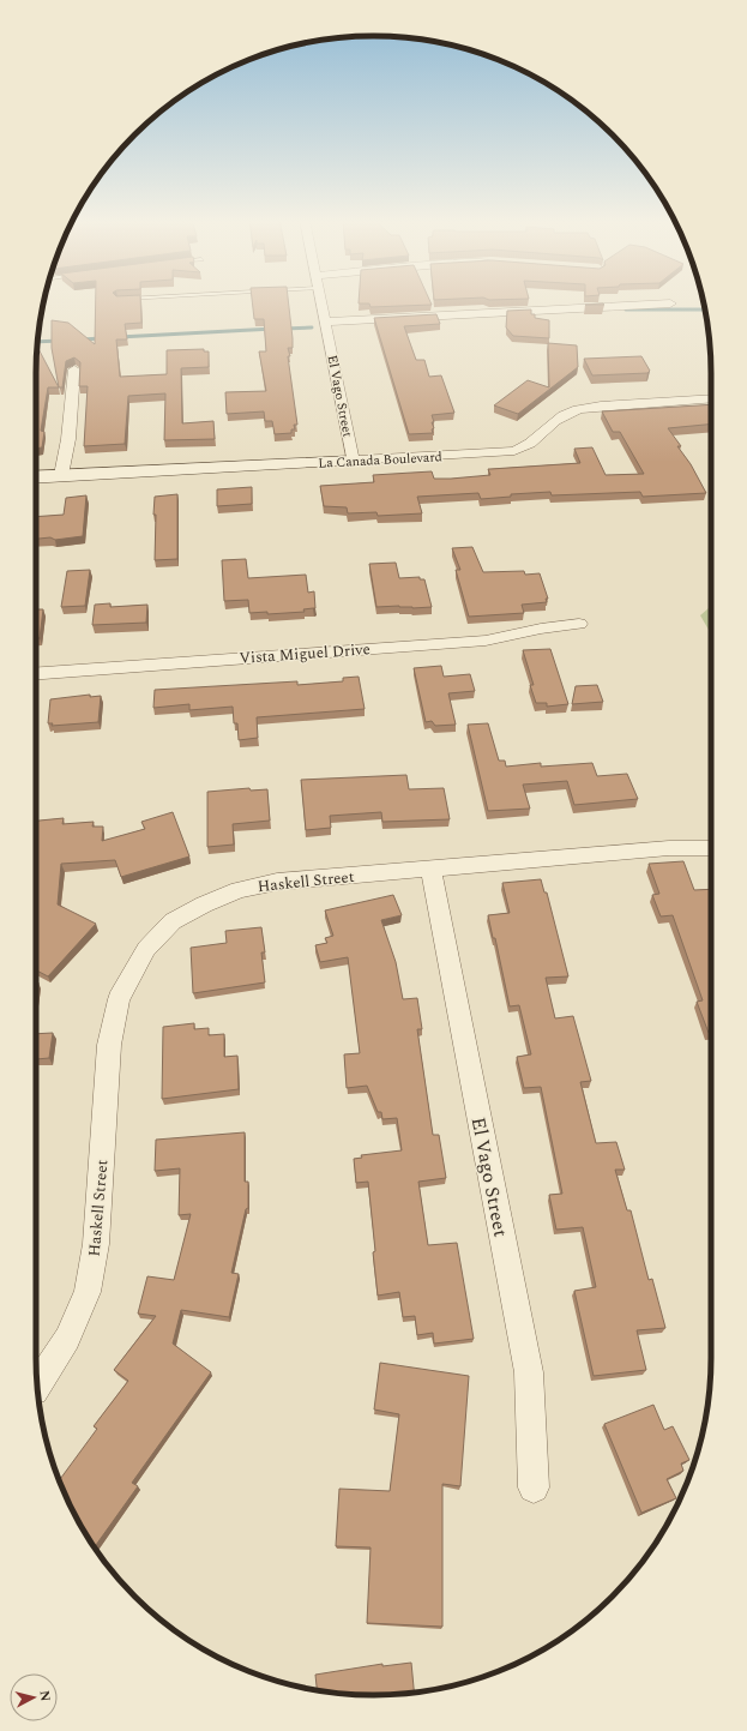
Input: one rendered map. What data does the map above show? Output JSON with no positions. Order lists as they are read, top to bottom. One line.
{"streets":{"street":["El Vago Street","La Canada Boulevard","Vista Miguel Drive","Haskell Street"]},"crossings":[["El Vago Street","La Canada Boulevard"],["El Vago Street","Haskell Street"]],"north":"right"}
